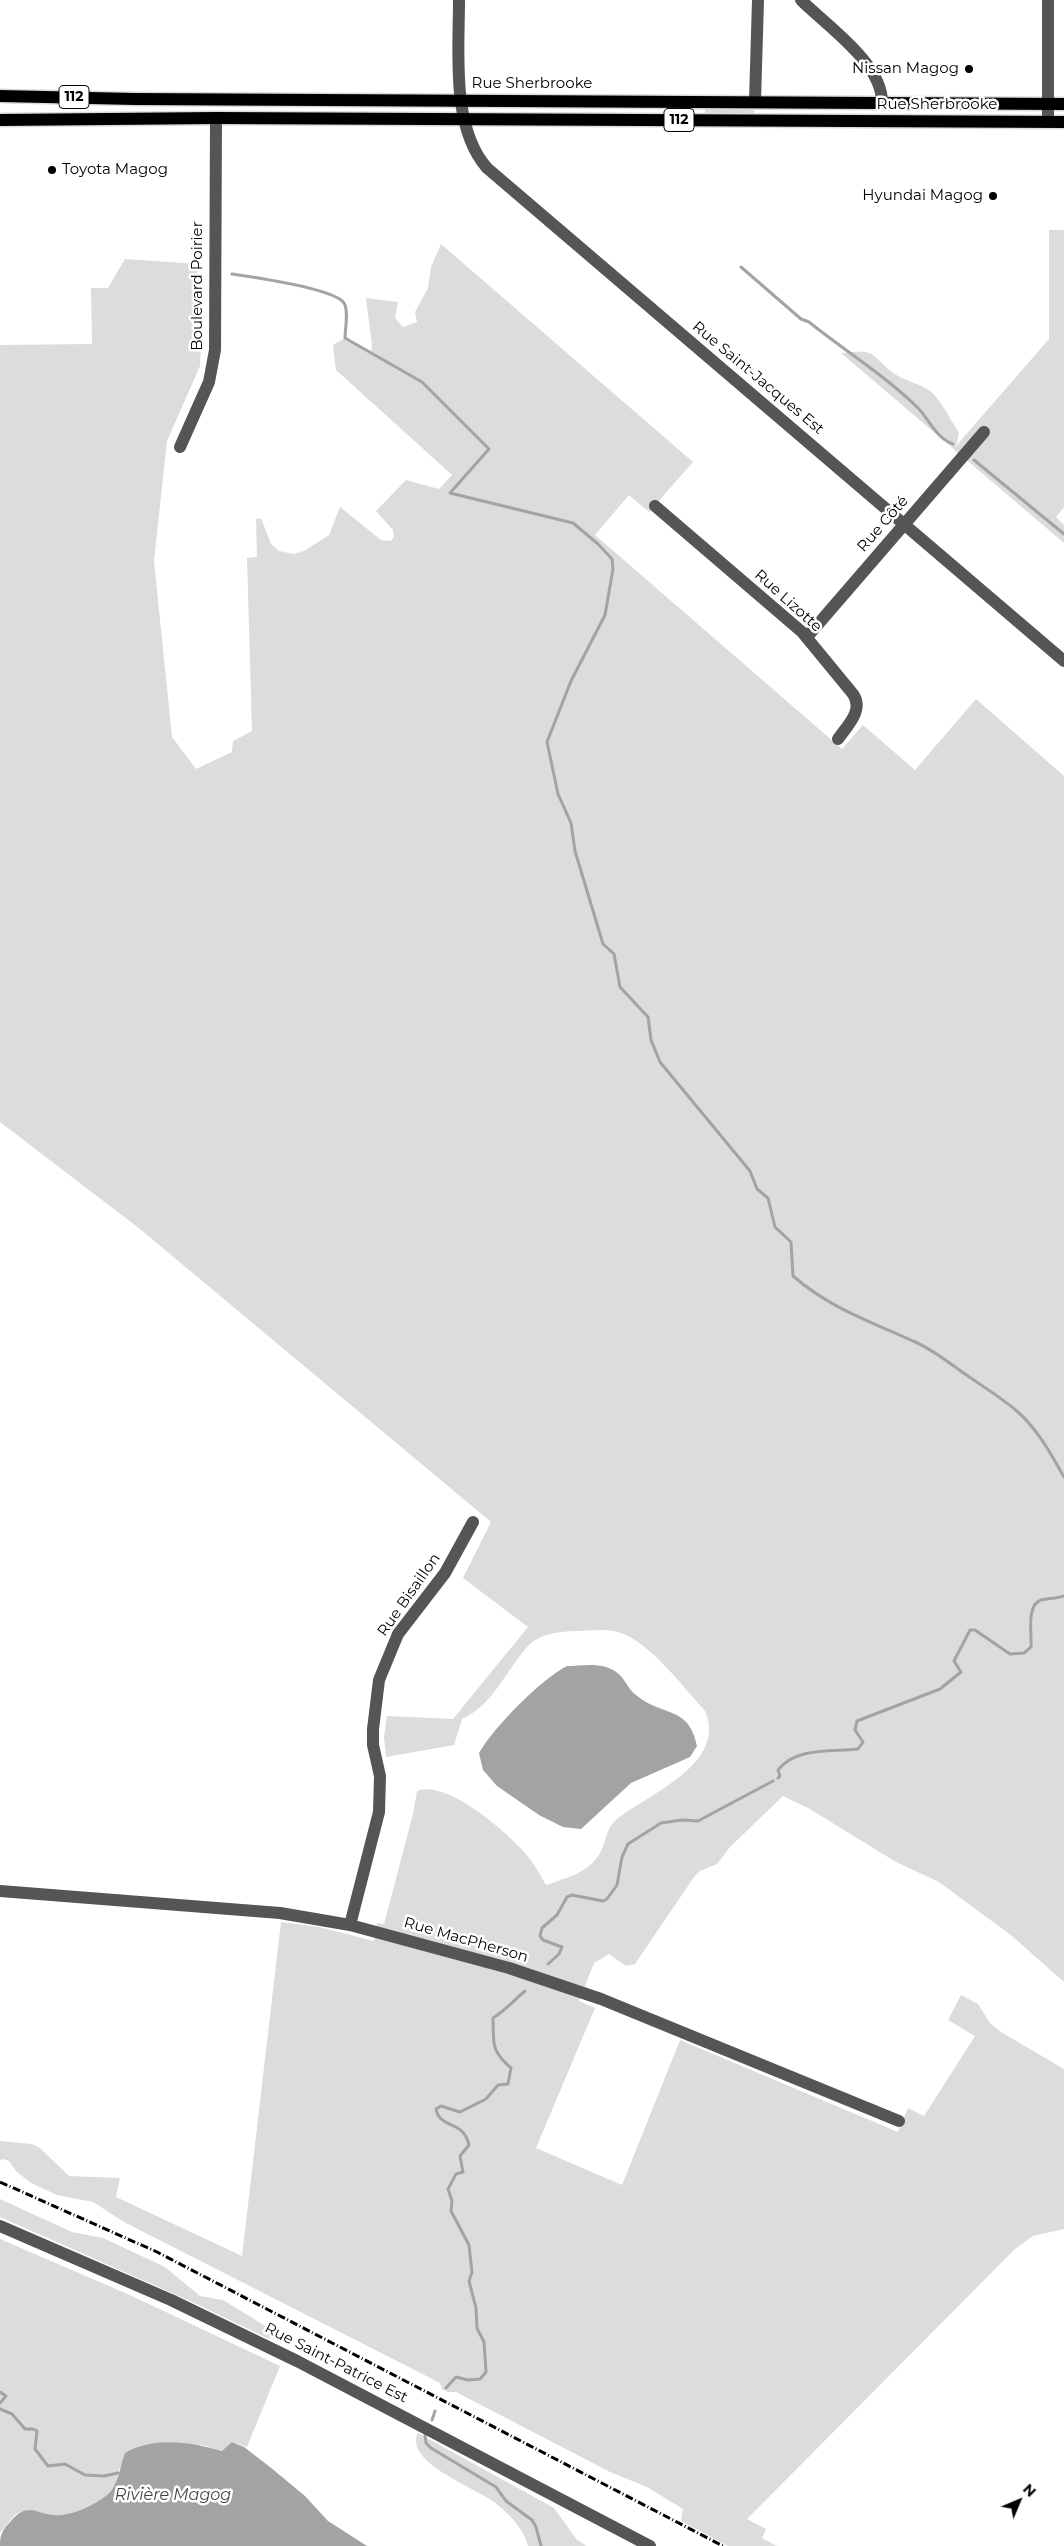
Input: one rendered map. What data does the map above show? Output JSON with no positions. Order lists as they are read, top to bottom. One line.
{"streets":{"main road":["Rue Sherbrooke","112"],"street":["Boulevard Poirier","Rue Saint-Jacques Est","Rue Côté","Rue Lizotte","Rue Bisaillon","Rue MacPherson","Rue Saint-Patrice Est"]},"crossings":[["Rue Sherbrooke","Boulevard Poirier"],["Rue Sherbrooke","Rue Saint-Jacques Est"],["Rue Saint-Jacques Est","Rue Côté"],["Rue Côté","Rue Lizotte"],["Rue Bisaillon","Rue MacPherson"]],"water":["Rivière Magog"],"places":["Nissan Magog","Toyota Magog","Hyundai Magog"],"north":"top right"}
